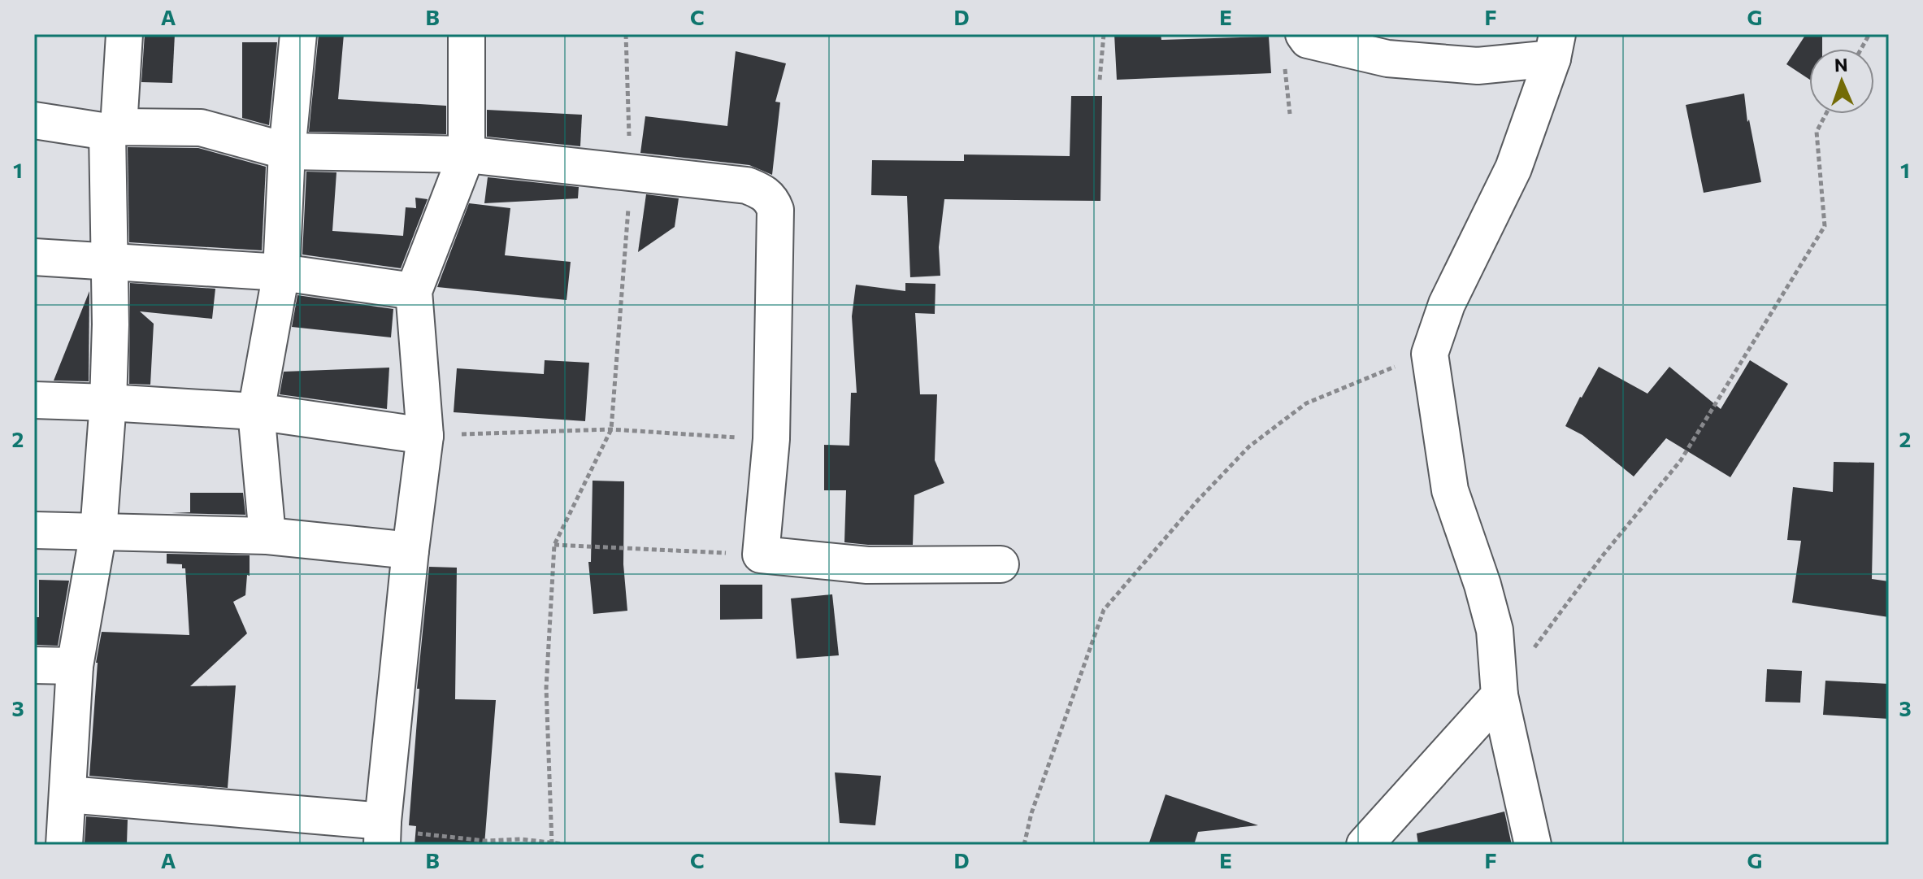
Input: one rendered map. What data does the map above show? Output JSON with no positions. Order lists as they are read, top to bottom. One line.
{"north":"top","grid":{"columns":["A","B","C","D","E","F","G"],"rows":["1","2","3"]}}
